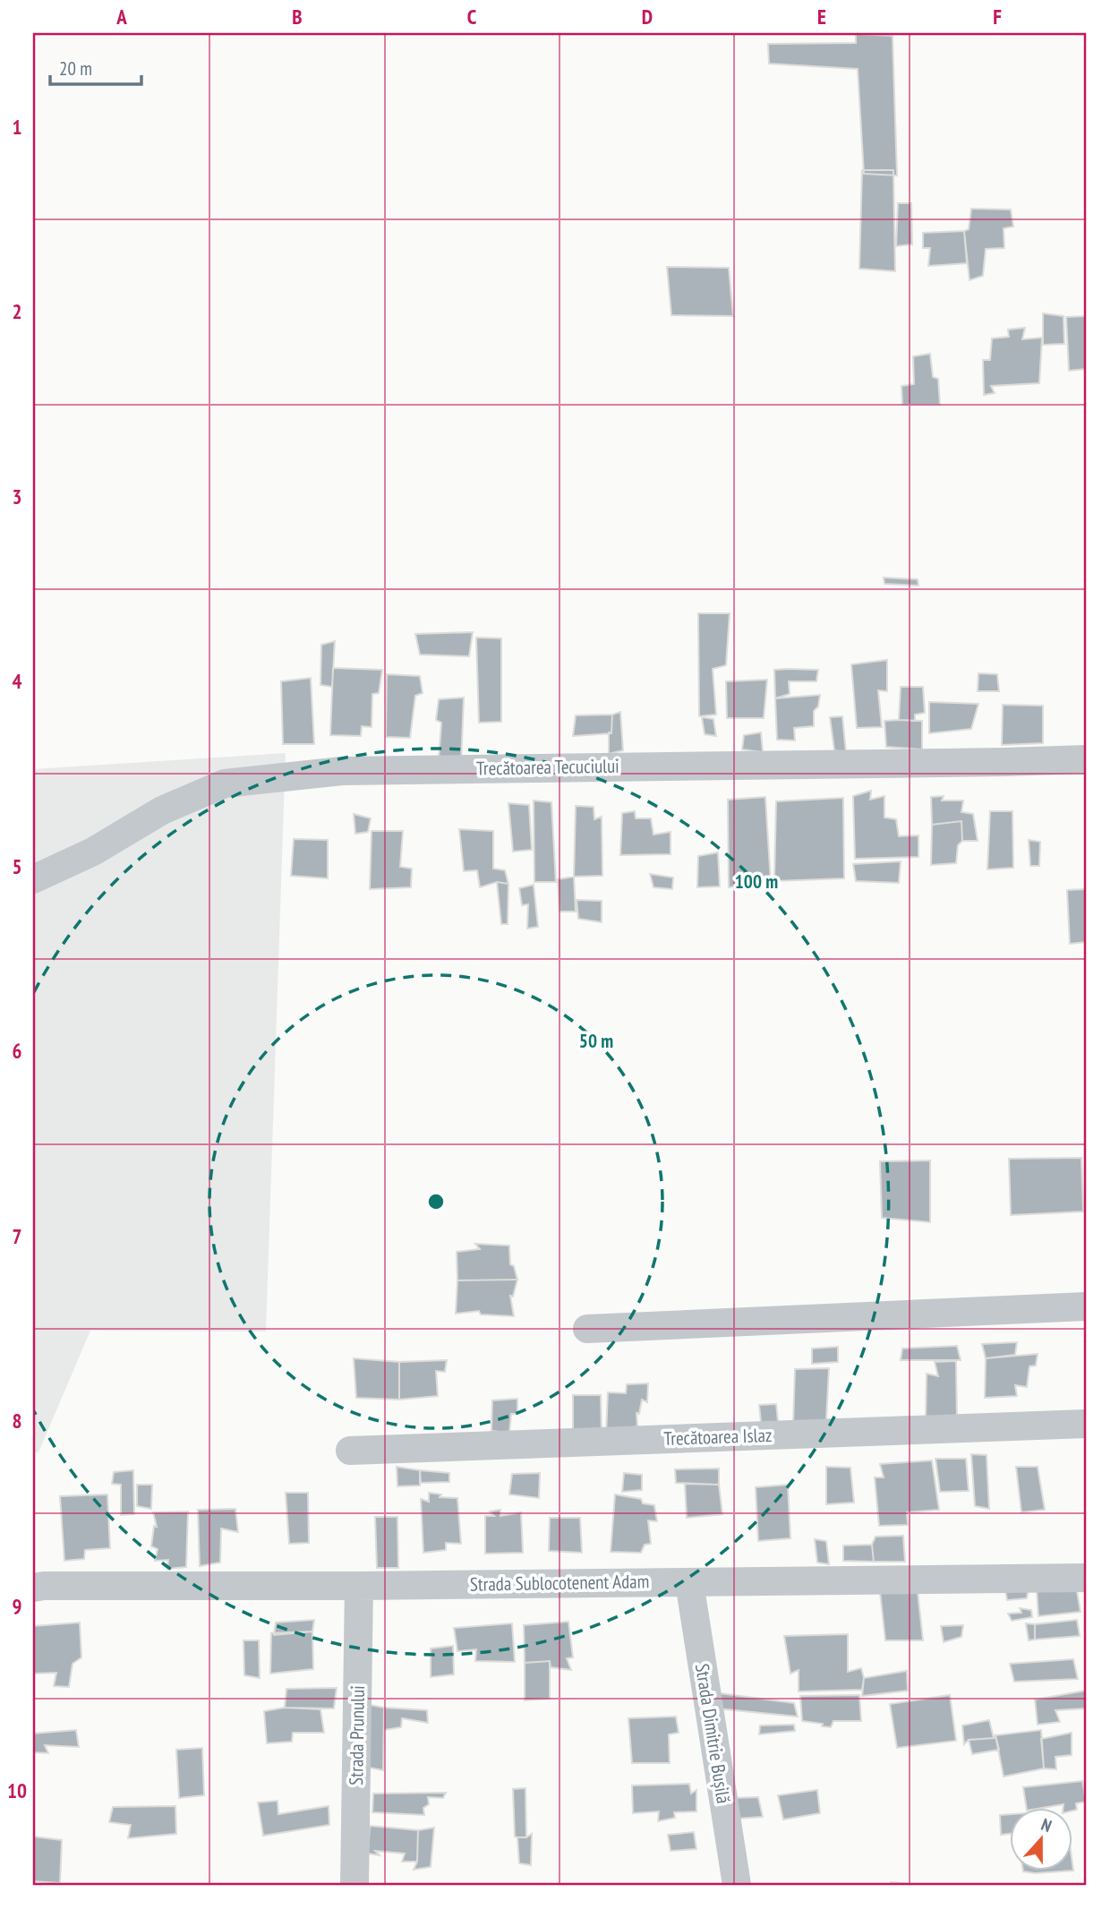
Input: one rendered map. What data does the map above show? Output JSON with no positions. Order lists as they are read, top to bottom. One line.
{"streets":{"street":["Trecătoarea Tecuciului","Trecătoarea Islaz","Strada Sublocotenent Adam","Strada Dimitrie Bușilă","Strada Prunului"]},"crossings":[["Strada Sublocotenent Adam","Strada Dimitrie Bușilă"],["Strada Sublocotenent Adam","Strada Prunului"]],"scale_bar":"20 m","north":"top","grid":{"columns":["A","B","C","D","E","F"],"rows":["1","2","3","4","5","6","7","8","9","10"]},"rings":["100 m","50 m"]}
